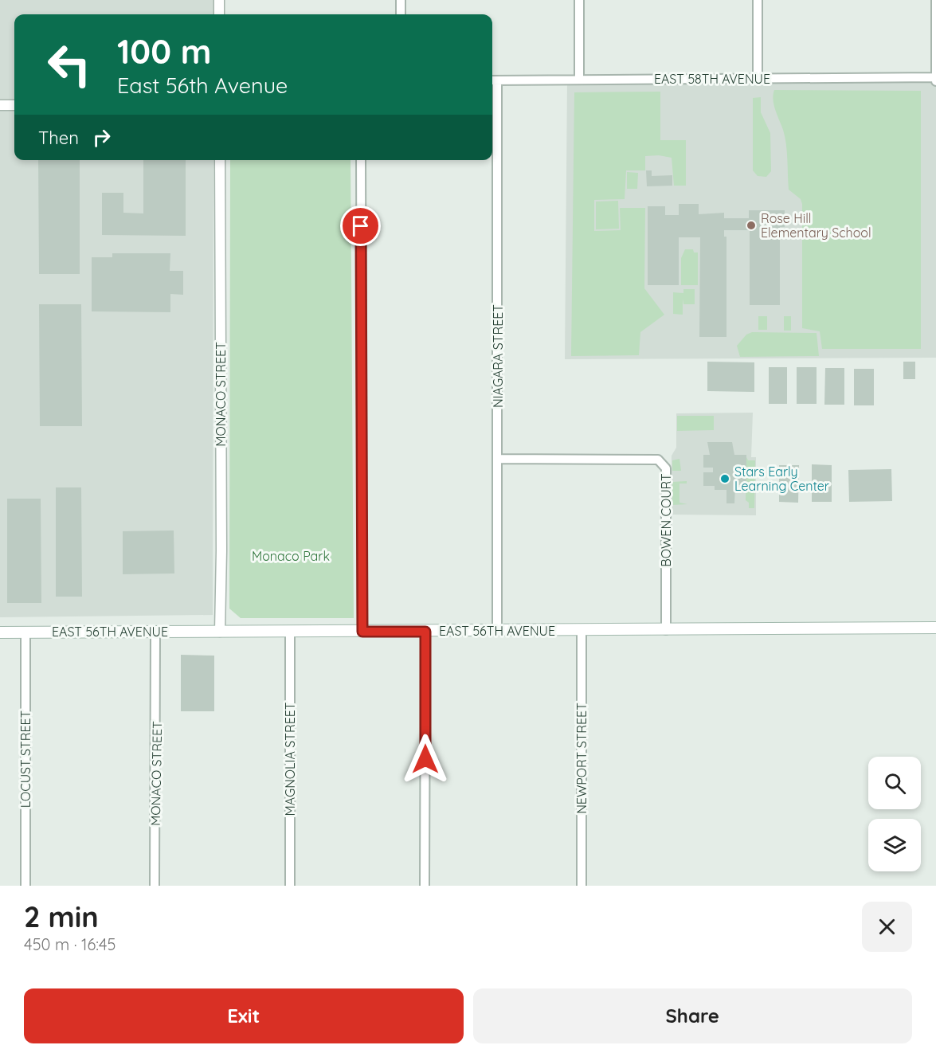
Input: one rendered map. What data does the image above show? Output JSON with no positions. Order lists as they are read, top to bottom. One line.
{"streets":{"main road":["EAST 56TH AVENUE"],"street":["EAST 58TH AVENUE","NIAGARA STREET","MONACO STREET","BOWEN COURT","NEWPORT STREET","LOCUST STREET","MAGNOLIA STREET"]},"crossings":[["EAST 58TH AVENUE","NIAGARA STREET"],["NIAGARA STREET","BOWEN COURT"],["NIAGARA STREET","EAST 56TH AVENUE"],["MONACO STREET","EAST 56TH AVENUE"],["BOWEN COURT","EAST 56TH AVENUE"],["EAST 56TH AVENUE","NEWPORT STREET"],["EAST 56TH AVENUE","LOCUST STREET"],["EAST 56TH AVENUE","MAGNOLIA STREET"]],"parks":["Monaco Park"],"places":["Rose Hill Elementary School","Stars Early Learning Center"],"page":{"turn":["100 m","East 56th Avenue"],"then":"Then","heading":["2 min","450 m · 16:45"],"buttons":["Exit","Share"]}}
